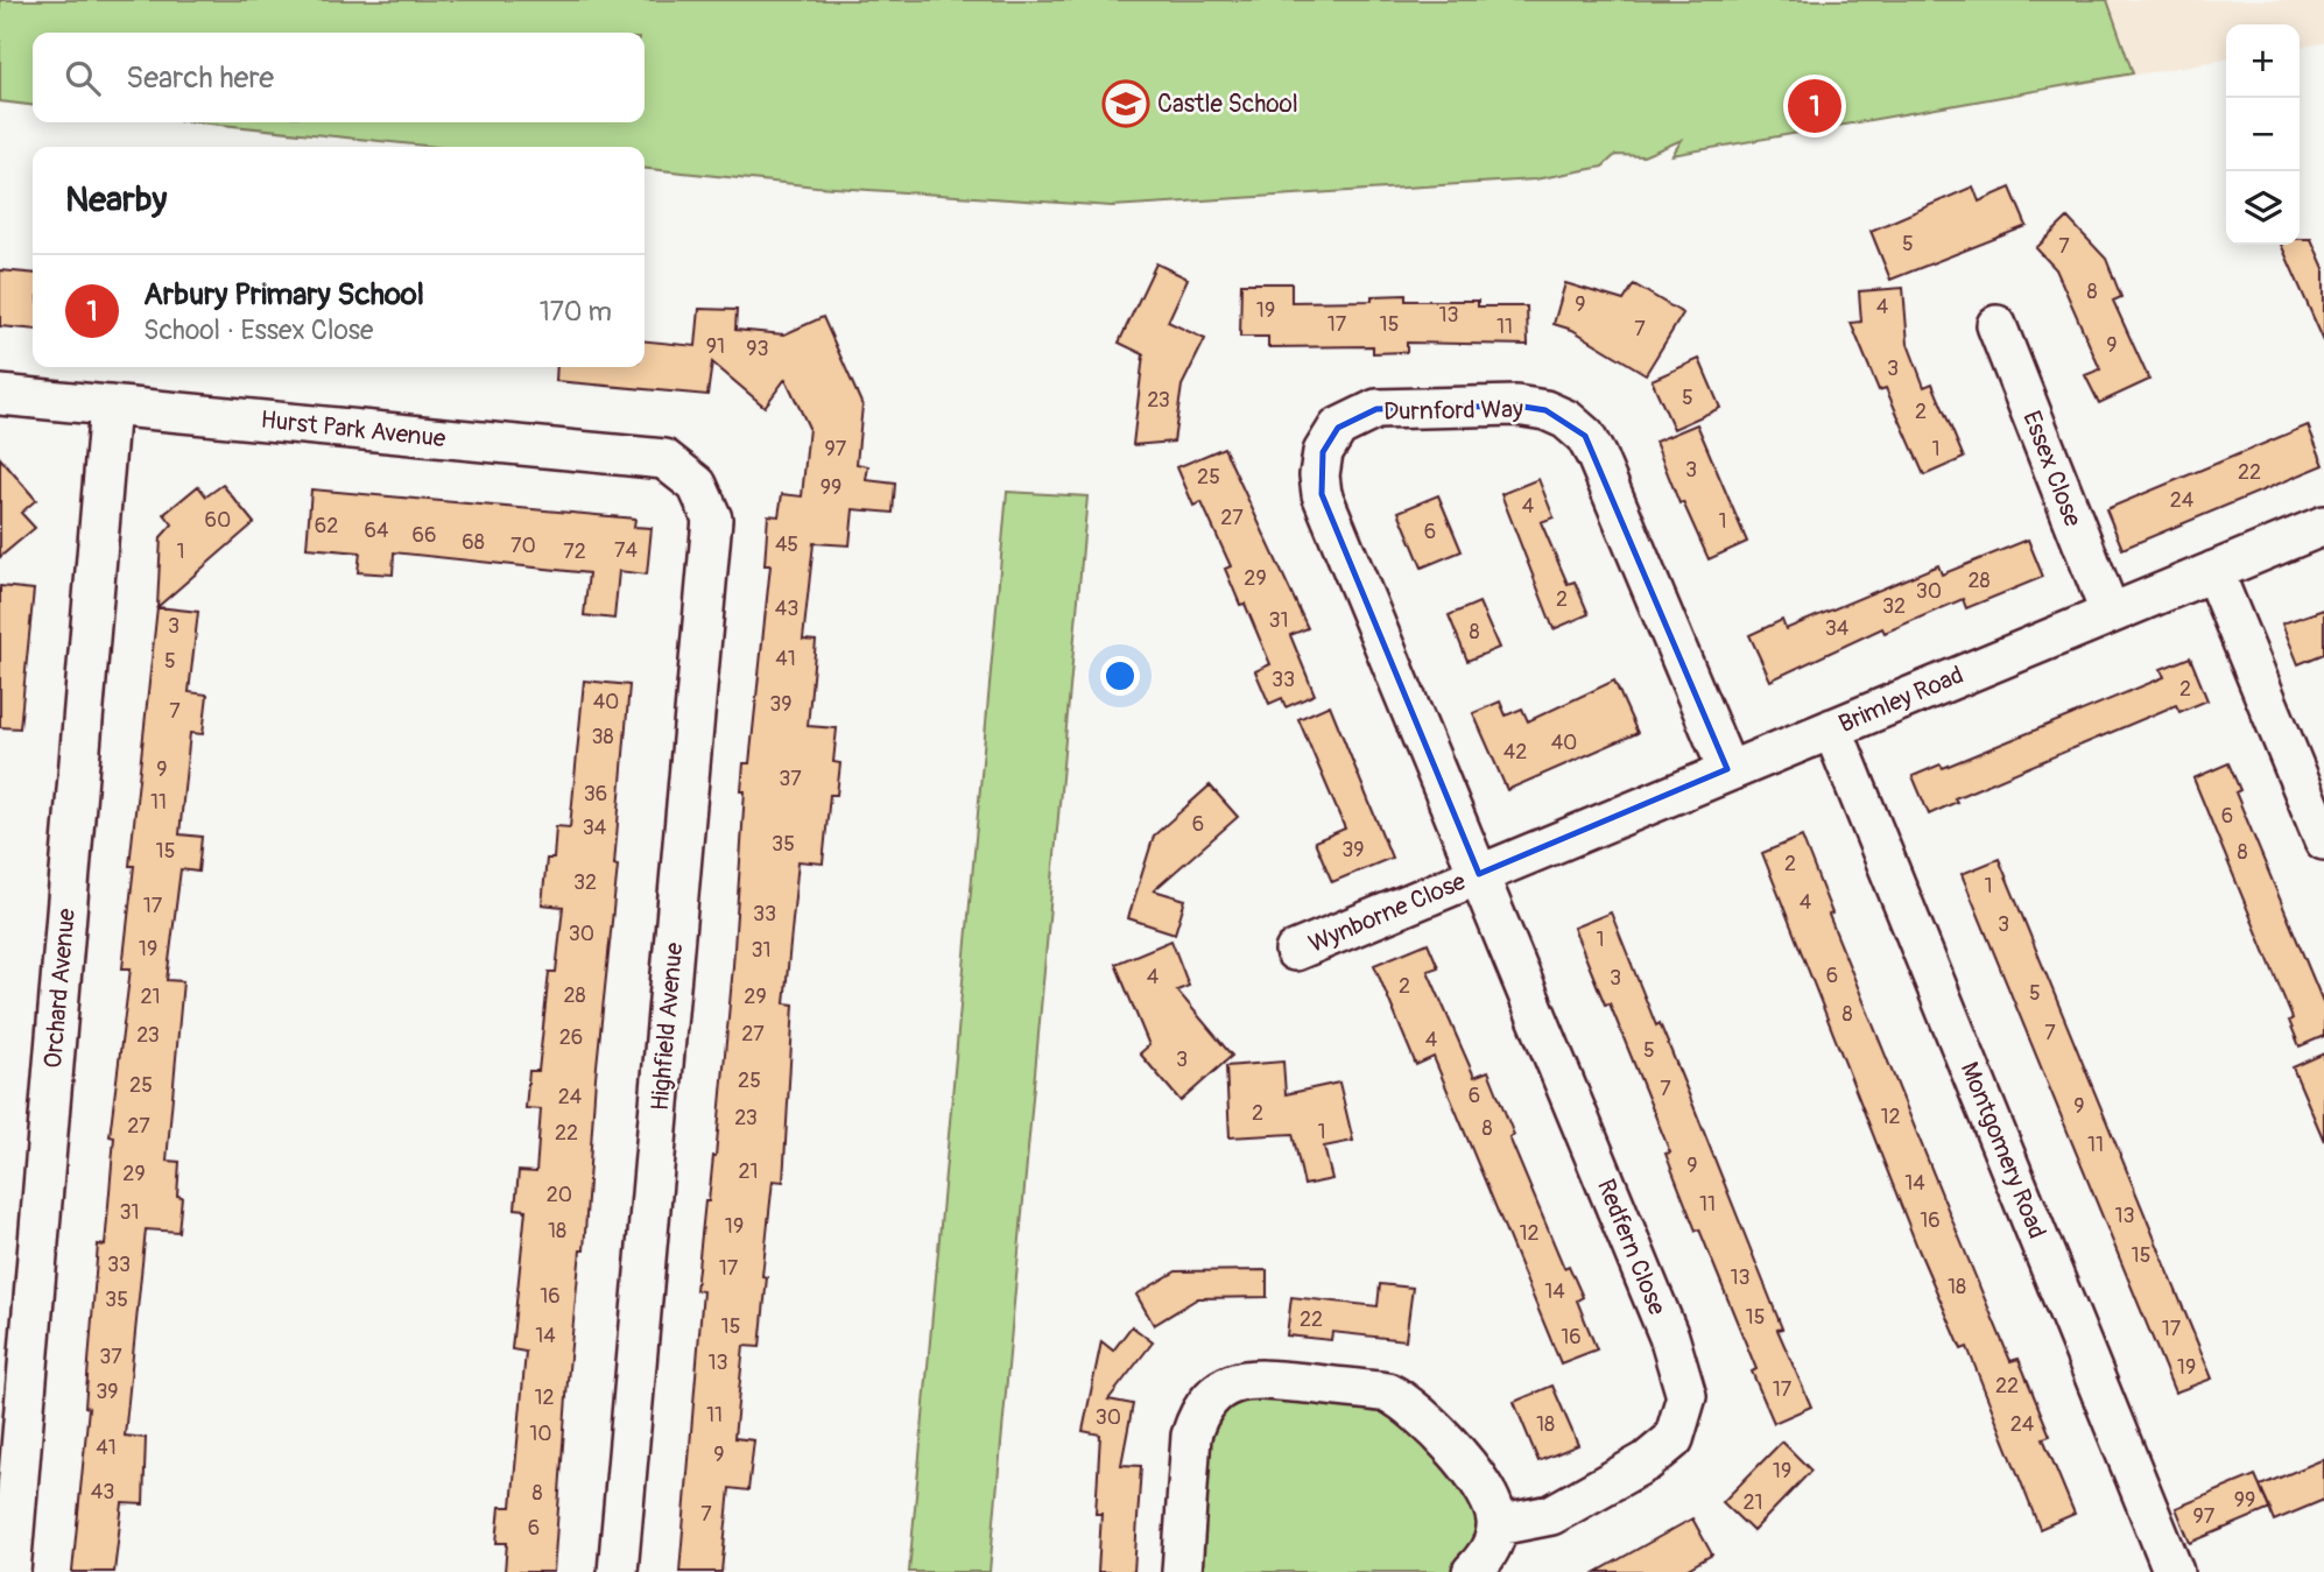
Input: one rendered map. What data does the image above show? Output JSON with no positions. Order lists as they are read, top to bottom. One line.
{"streets":{"street":["Durnford Way","Hurst Park Avenue","Essex Close","Brimley Road","Wynborne Close","Orchard Avenue","Highfield Avenue","Montgomery Road","Redfern Close"]},"crossings":[["Durnford Way","Brimley Road"],["Durnford Way","Wynborne Close"],["Durnford Way","Redfern Close"],["Hurst Park Avenue","Orchard Avenue"],["Hurst Park Avenue","Highfield Avenue"],["Essex Close","Brimley Road"],["Brimley Road","Wynborne Close"],["Brimley Road","Montgomery Road"],["Brimley Road","Redfern Close"],["Wynborne Close","Redfern Close"]],"places":{"school or university":["Castle School"]},"house_numbers":["5","7","8","9","4","19","13","17","15","11","7","9","91","93","3","5","23","2","97","1","3","22","25","99","24","4","27","60","1","62","64","6","66","68","45","70","74","1","72","29","28","30","2","32","43","31","3","34","8","41","5","33","2","40","39","7","38","40","42","9","37","36","11","6","6","34","35","39","15","8","2","32","1","4","17","33","3","30","1","19","31","6","4","3","2","5","28","21","29","8","7","27","23","26","4","5","3","25","25","7","6","24","9","2","12","23","27","8","1","22","11","9","21","29","14","20","11","31","13","16","19","18","12","15","33","17","13","18","14","16","35","15","22","15","17","14","16","37","13","19","22","17","39","12","11","30","18","24","10","41","9","19","43","8","99","21","7","97","6"],"page":{"map_buttons":["+","−"],"search":"Search here","pins":"1","heading":"Nearby","list":[{"mark":"1","name":"Arbury Primary School","note":"School · Essex Close","value":"170 m"}]}}
